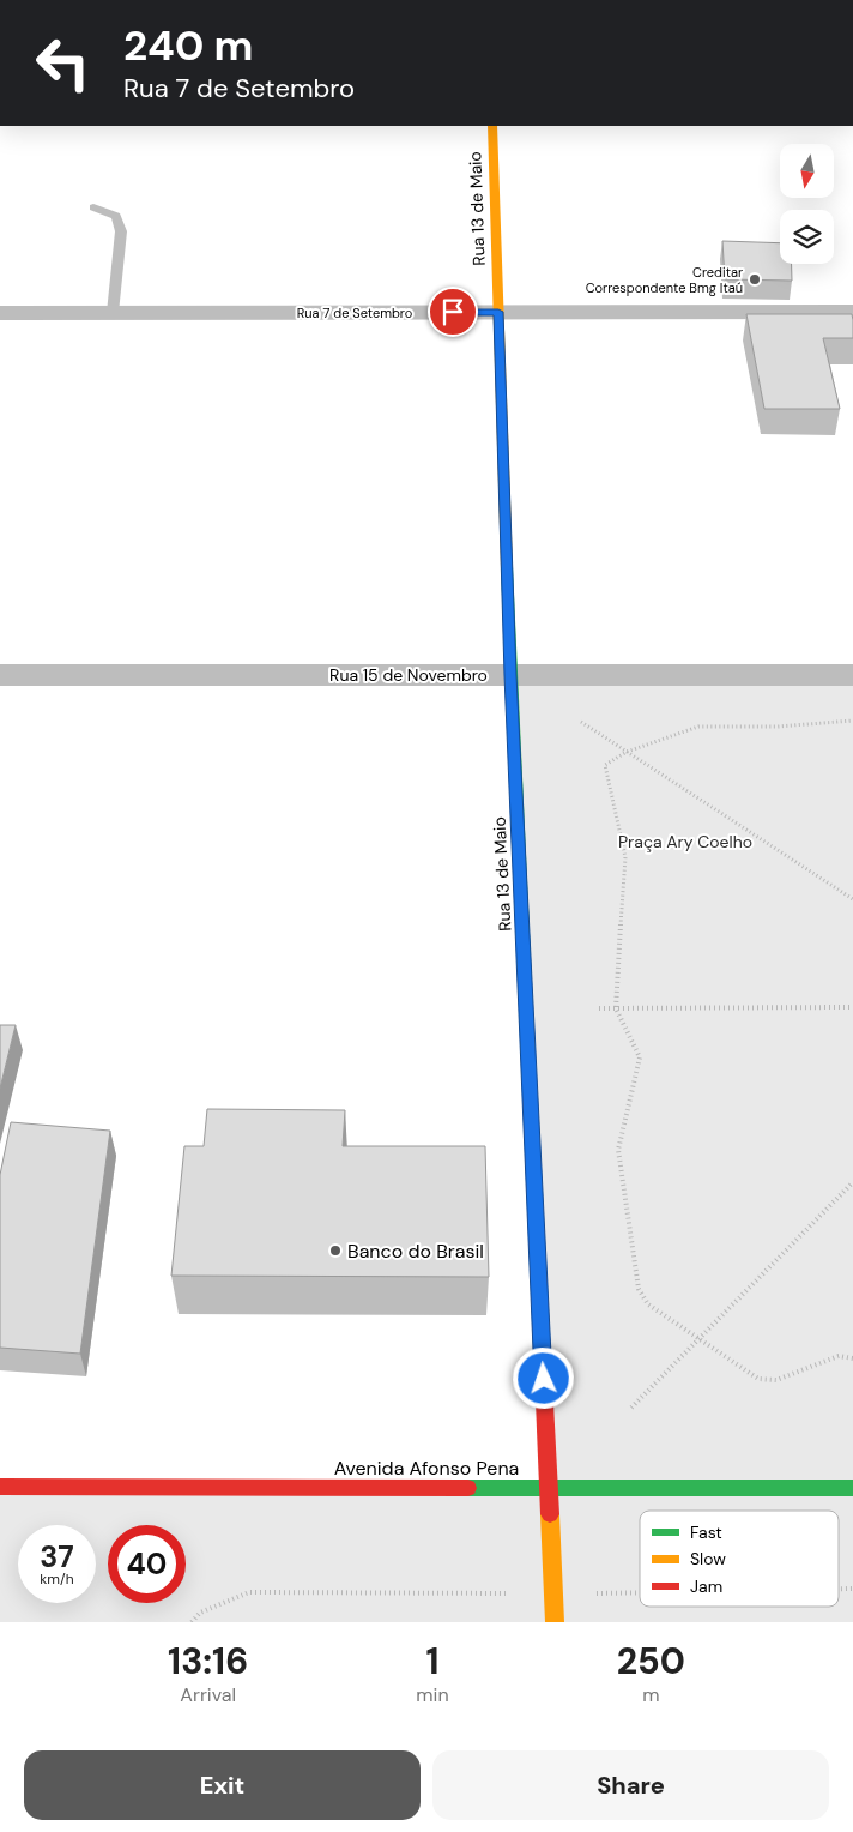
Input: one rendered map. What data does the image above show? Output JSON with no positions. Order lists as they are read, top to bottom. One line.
{"streets":{"street":["Rua 13 de Maio","Rua 7 de Setembro","Rua 15 de Novembro","Avenida Afonso Pena"]},"crossings":[["Rua 13 de Maio","Rua 7 de Setembro"],["Rua 13 de Maio","Rua 15 de Novembro"],["Rua 13 de Maio","Avenida Afonso Pena"]],"parks":["Praça Ary Coelho"],"places":["Creditar Correspondente Bmg Itaú","Banco do Brasil"],"legend":["Fast","Slow","Jam"],"north":"bottom","page":{"turn":["240 m","Rua 7 de Setembro"],"speed":"37 km/h","limit":"40","eta":["13:16","Arrival","1","min","250","m"],"buttons":["Exit","Share"]}}
